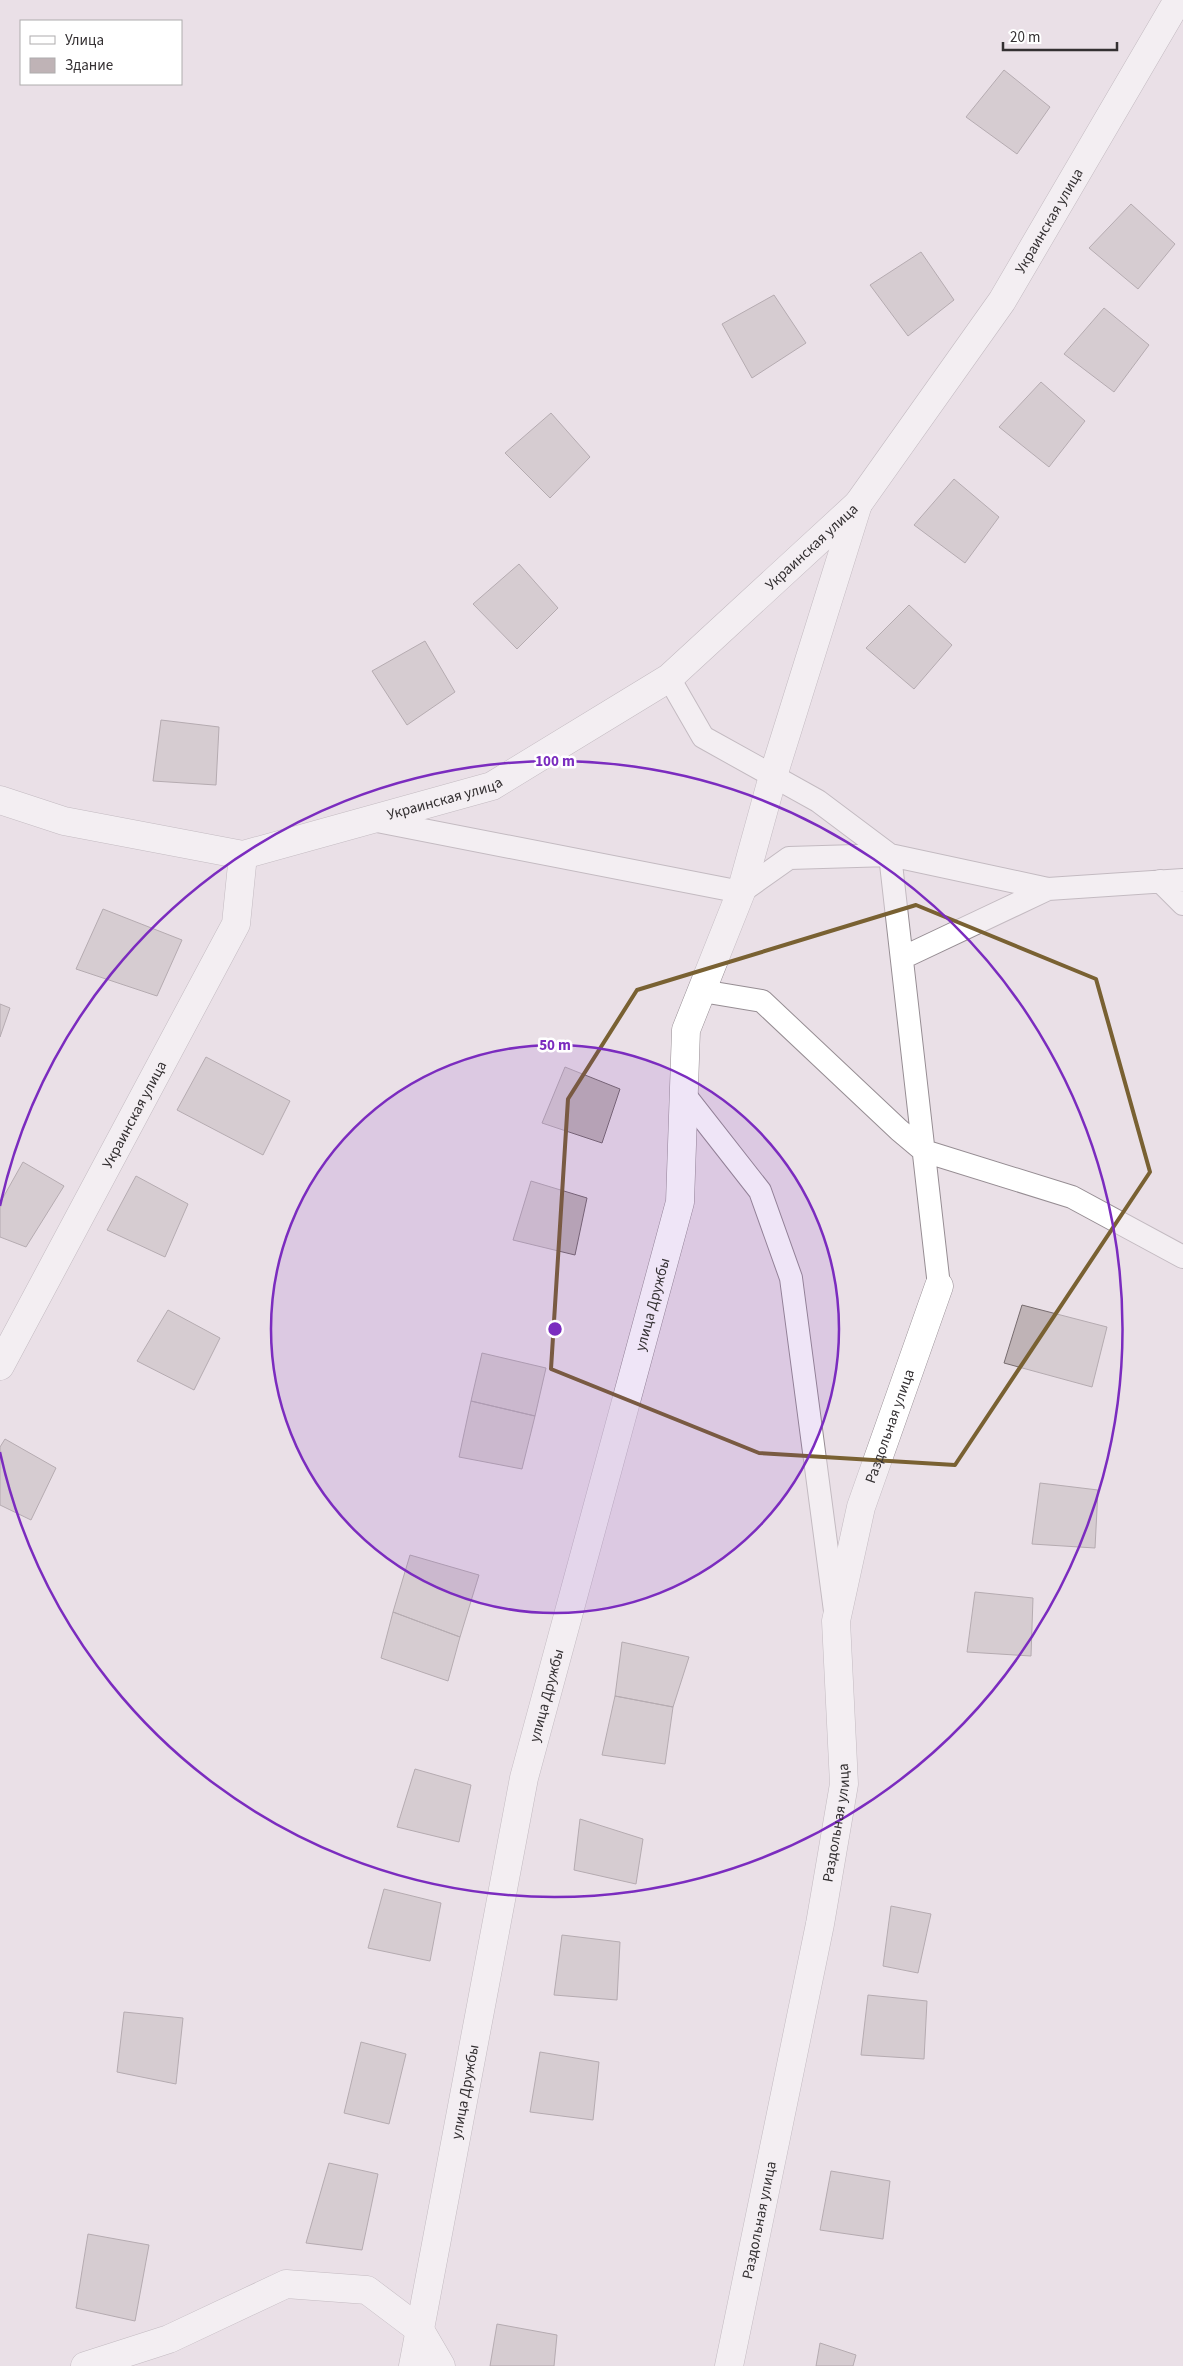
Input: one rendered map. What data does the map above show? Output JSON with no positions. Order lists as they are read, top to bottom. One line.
{"streets":{"street":["Украинская улица","улица Дружбы","Раздольная улица"]},"legend":["Улица","Здание"],"scale_bar":"20 m","rings":["100 m","50 m"]}
